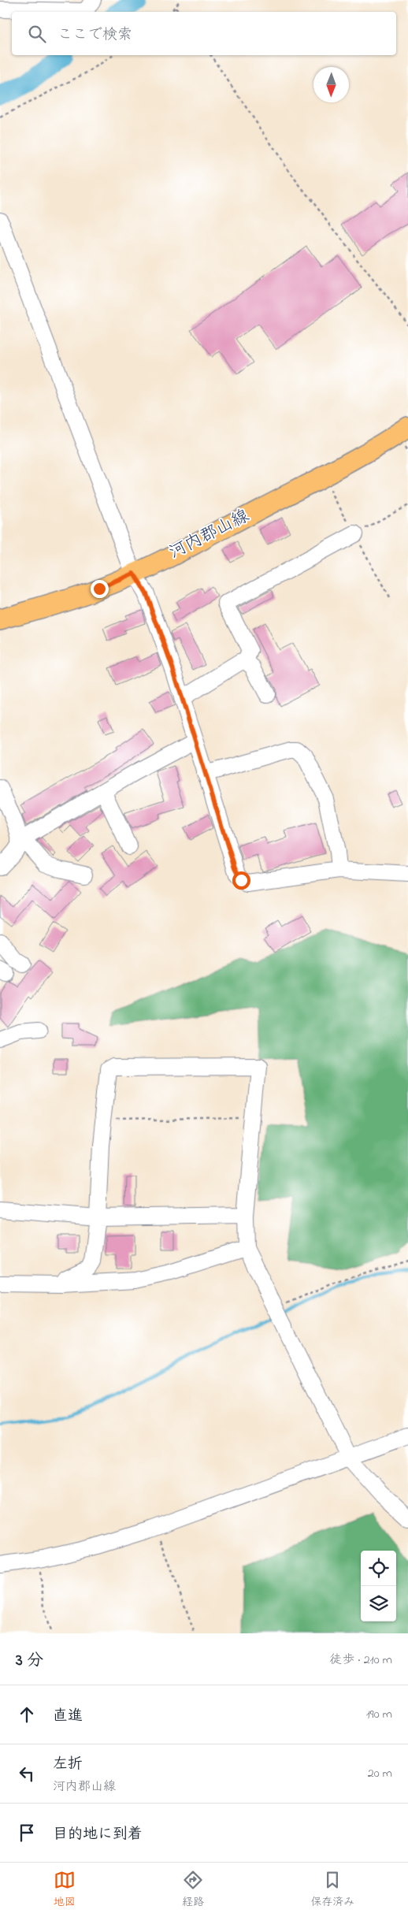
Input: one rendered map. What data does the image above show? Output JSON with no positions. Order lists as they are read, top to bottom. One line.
{"streets":{"main road":["河内郡山線"]},"north":"bottom","page":{"search":"ここで検索","heading":["3 分","徒歩 · 210 m"],"list":[["直進","190 m"],["左折","河内郡山線","20 m"],"目的地に到着"],"nav":["地図","経路","保存済み"]}}
